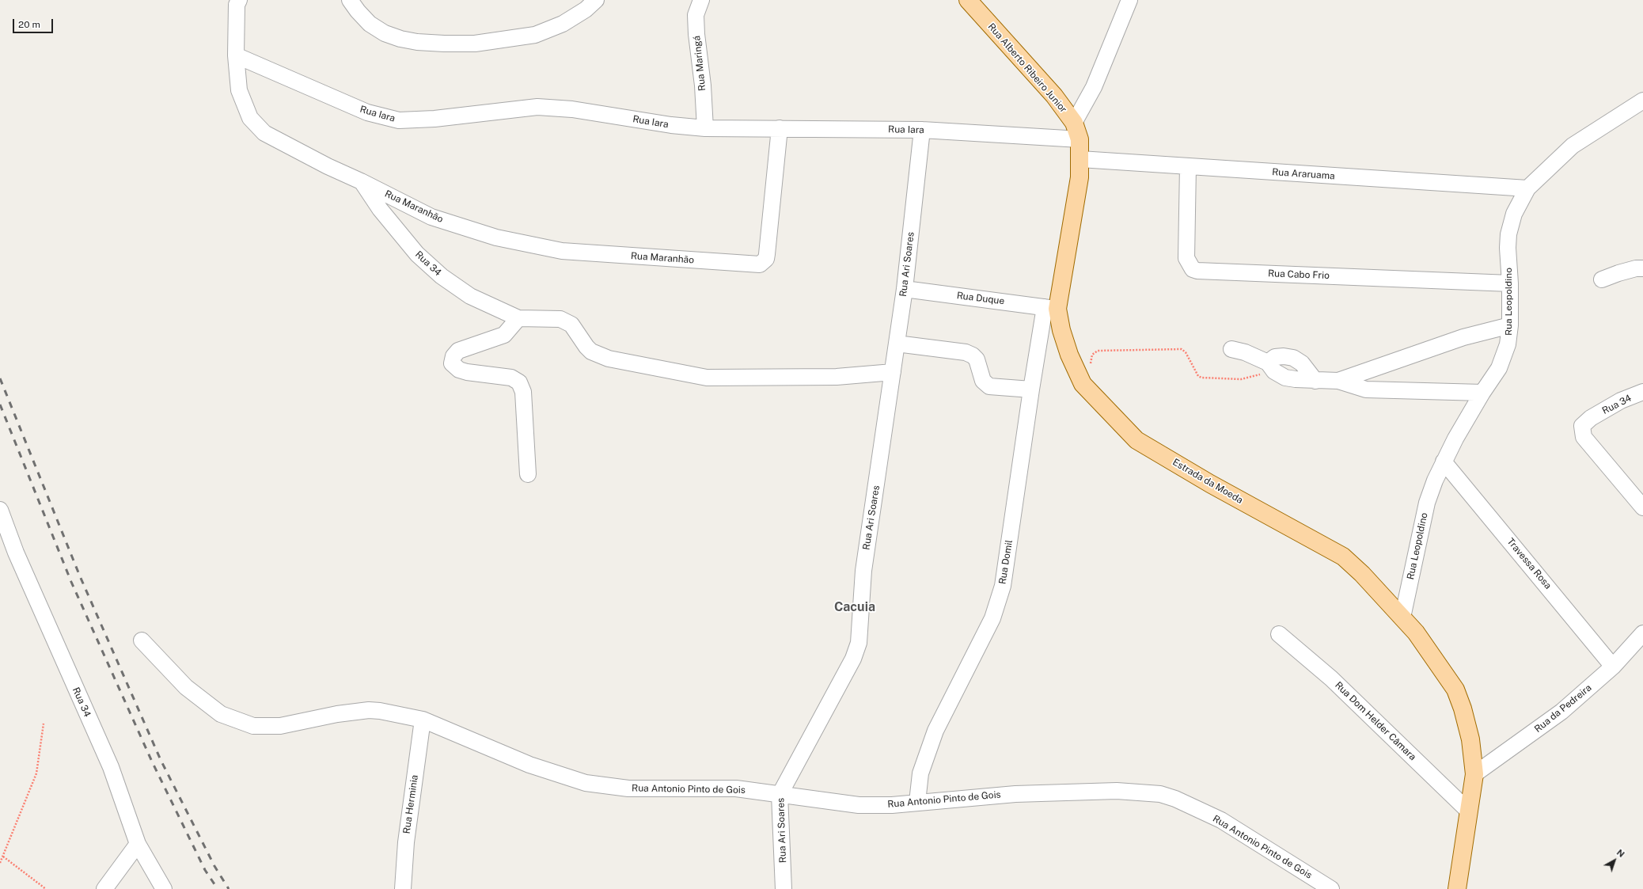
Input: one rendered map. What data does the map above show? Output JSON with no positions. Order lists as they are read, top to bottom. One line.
{"streets":{"main road":["Rua Alberto Ribeiro Junior","Estrada da Moeda"],"street":["Rua Maringá","Rua Iara","Rua Araruama","Rua Maranhão","Rua 34","Rua Ari Soares","Rua Cabo Frio","Rua Duque","Rua Leopoldino","Rua Domil","Travessa Rosa","Rua da Pedreira","Rua Dom Helder Câmara","Rua Antonio Pinto de Gois","Rua Herminia"]},"crossings":[["Rua Maringá","Rua Iara"],["Rua Alberto Ribeiro Junior","Rua Iara"],["Rua Alberto Ribeiro Junior","Rua Araruama"],["Rua Alberto Ribeiro Junior","Rua Duque"],["Rua Alberto Ribeiro Junior","Estrada da Moeda"],["Rua Alberto Ribeiro Junior","Rua Domil"],["Rua Iara","Rua Maranhão"],["Rua Iara","Rua Ari Soares"],["Rua Araruama","Rua Cabo Frio"],["Rua Araruama","Rua Leopoldino"],["Rua Maranhão","Rua 34"],["Rua Ari Soares","Rua Duque"],["Rua Ari Soares","Rua Antonio Pinto de Gois"],["Rua Cabo Frio","Rua Leopoldino"],["Rua Duque","Estrada da Moeda"],["Rua Duque","Rua Domil"],["Rua Leopoldino","Estrada da Moeda"],["Rua Leopoldino","Travessa Rosa"],["Estrada da Moeda","Rua Domil"],["Estrada da Moeda","Rua da Pedreira"],["Estrada da Moeda","Rua Dom Helder Câmara"],["Rua Domil","Rua Antonio Pinto de Gois"],["Travessa Rosa","Rua da Pedreira"],["Rua Antonio Pinto de Gois","Rua Herminia"]],"districts":["Cacuia"],"scale_bar":"20 m","north":"top right"}
